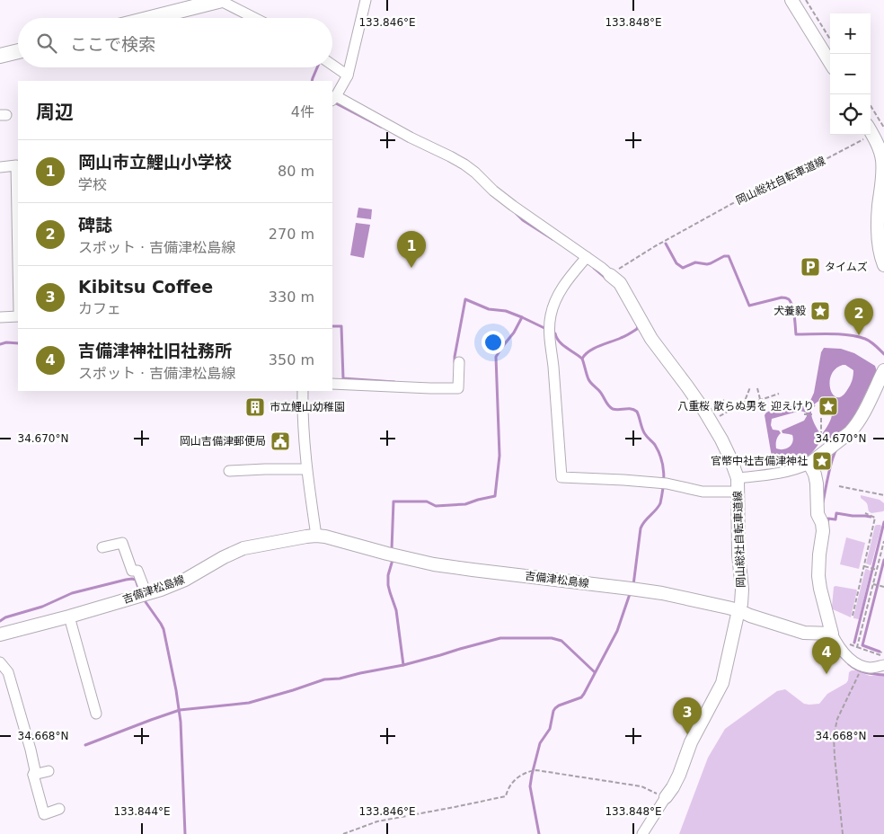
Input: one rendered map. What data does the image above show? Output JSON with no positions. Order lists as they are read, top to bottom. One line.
{"streets":{"main road":["岡山総社自転車道線","吉備津松島線"]},"crossings":[["岡山総社自転車道線","吉備津松島線"]],"places":{"parking":["タイムズ"],"place":["犬養毅","八重桜 散らぬ男を 迎えけり","官幣中社吉備津神社"],"building":["市立鯉山幼稚園"],"public building":["岡山吉備津郵便局"]},"page":{"map_buttons":["+","−"],"search":"ここで検索","heading":["周辺","4件"],"list":[{"mark":"1","name":"岡山市立鯉山小学校","note":"学校","value":"80 m"},{"mark":"2","name":"碑誌","note":"スポット · 吉備津松島線","value":"270 m"},{"mark":"3","name":"Kibitsu Coffee","note":"カフェ","value":"330 m"},{"mark":"4","name":"吉備津神社旧社務所","note":"スポット · 吉備津松島線","value":"350 m"}],"pins":["1","2","4","3"]},"coordinates":["133.846°E","133.848°E","34.670°N","34.668°N","133.844°E"]}
